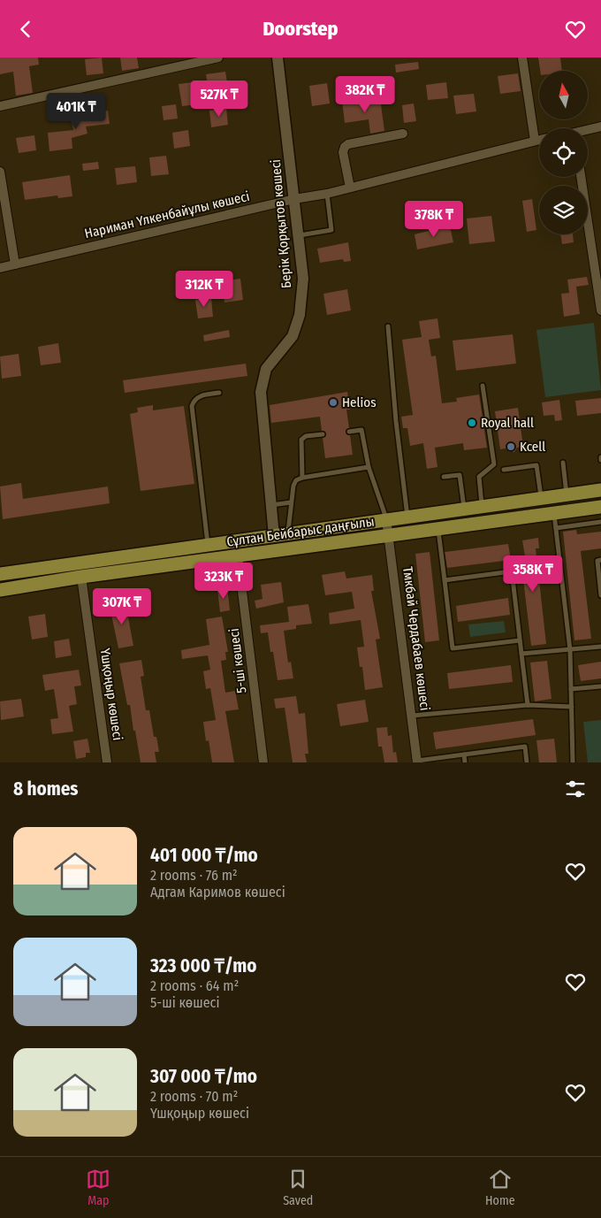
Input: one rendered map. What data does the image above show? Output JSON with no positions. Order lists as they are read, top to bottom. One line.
{"streets":{"main road":["Сұлтан Бейбарыс даңғылы"],"street":["Нариман Үлкенбайұлы көшесі","Берік Қорқытов көшесі","Тмкбай Чердабаев көшесі","5-ші көшесі","Үшқоңыр көшесі"]},"crossings":[["Нариман Үлкенбайұлы көшесі","Берік Қорқытов көшесі"],["Берік Қорқытов көшесі","Сұлтан Бейбарыс даңғылы"],["Сұлтан Бейбарыс даңғылы","Тмкбай Чердабаев көшесі"],["Сұлтан Бейбарыс даңғылы","5-ші көшесі"],["Сұлтан Бейбарыс даңғылы","Үшқоңыр көшесі"]],"places":["Helios","Royal hall","Kcell"],"north":"top","page":{"header":"Doorstep","price":["382K ₸","527K ₸","401K ₸","378K ₸","312K ₸","358K ₸","323K ₸","307K ₸"],"heading":"8 homes","list":[{"name":"401 000 ₸/mo","note":"2 rooms · 76 m² · Адгам Каримов көшесі"},{"name":"323 000 ₸/mo","note":"2 rooms · 64 m² · 5-ші көшесі"},{"name":"307 000 ₸/mo","note":"2 rooms · 70 m² · Үшқоңыр көшесі"}],"tabs":["Map","Saved","Home"]}}
